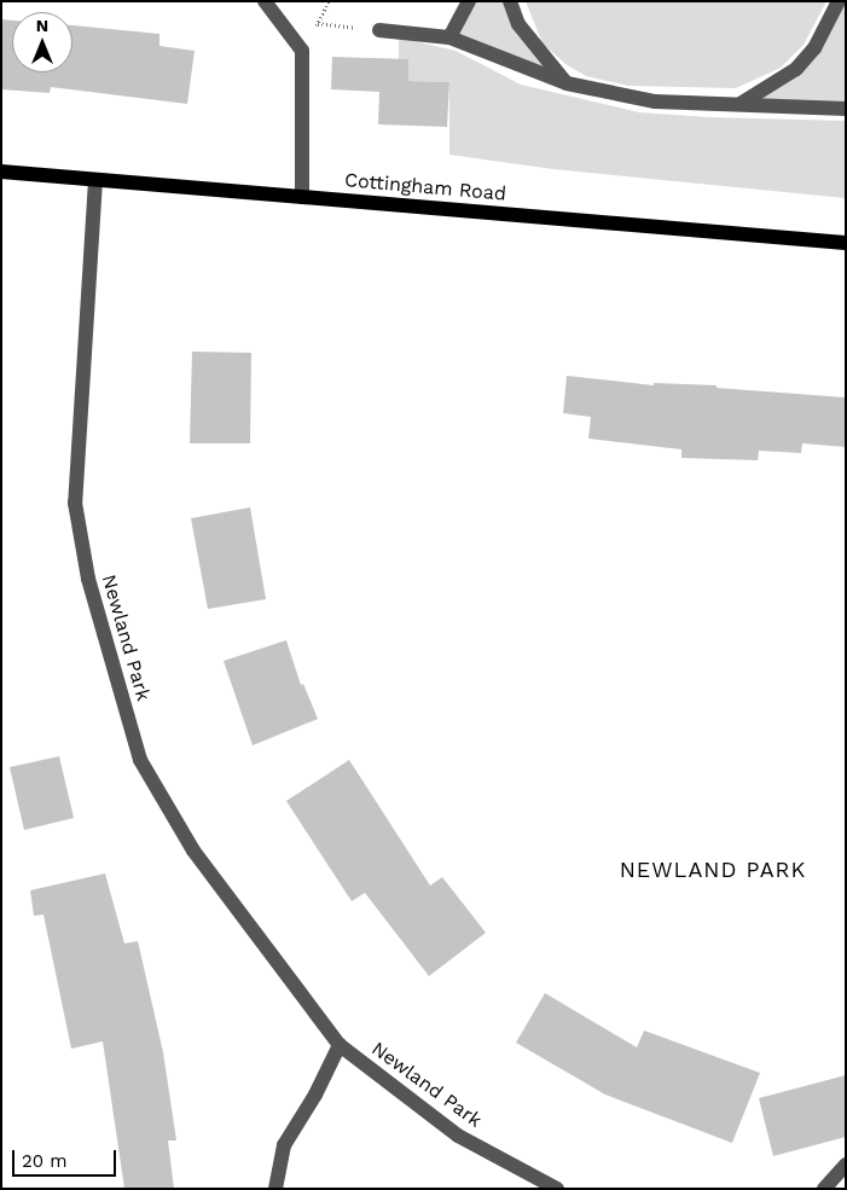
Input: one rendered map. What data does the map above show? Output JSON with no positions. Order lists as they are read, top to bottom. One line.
{"streets":{"main road":["Cottingham Road"],"street":["Newland Park"]},"crossings":[["Cottingham Road","Newland Park"]],"districts":["NEWLAND PARK"],"scale_bar":"20 m","north":"top"}
